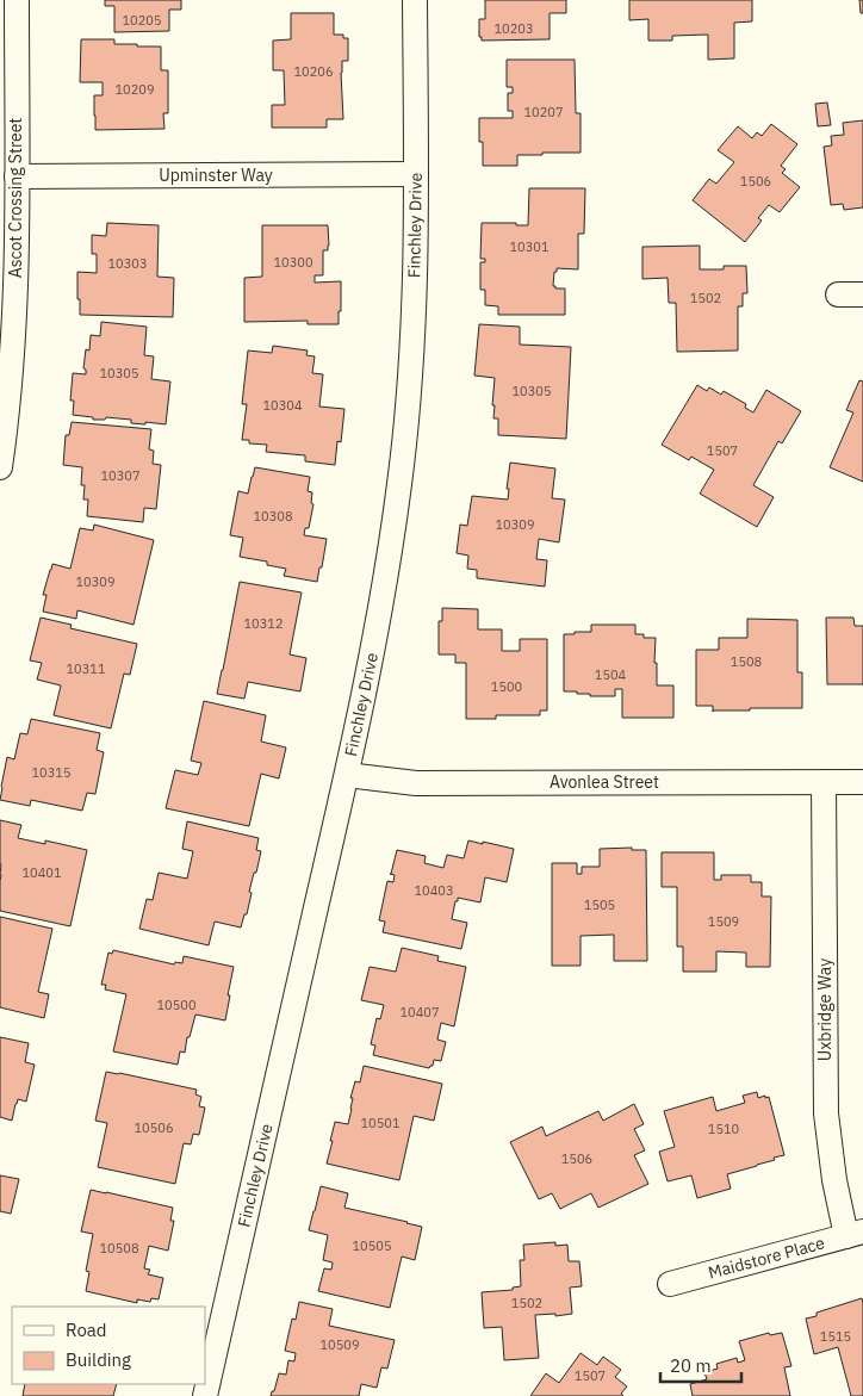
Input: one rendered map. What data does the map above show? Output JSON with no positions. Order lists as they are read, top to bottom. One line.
{"streets":{"street":["Upminster Way","Ascot Crossing Street","Finchley Drive","Avonlea Street","Uxbridge Way","Maidstore Place"]},"crossings":[["Upminster Way","Ascot Crossing Street"],["Upminster Way","Finchley Drive"],["Finchley Drive","Avonlea Street"],["Avonlea Street","Uxbridge Way"],["Uxbridge Way","Maidstore Place"]],"house_numbers":["10205","10203","10206","10209","10207","1506","10301","10300","10303","1502","10305","10305","10304","1507","10307","10308","10309","10309","10312","1508","10311","1504","1500","10315","10401","10403","1505","1509","10500","10407","10501","10506","1510","1506","10505","10508","1502","1515","10509","1507"],"legend":["Road","Building"],"scale_bar":"20 m"}
